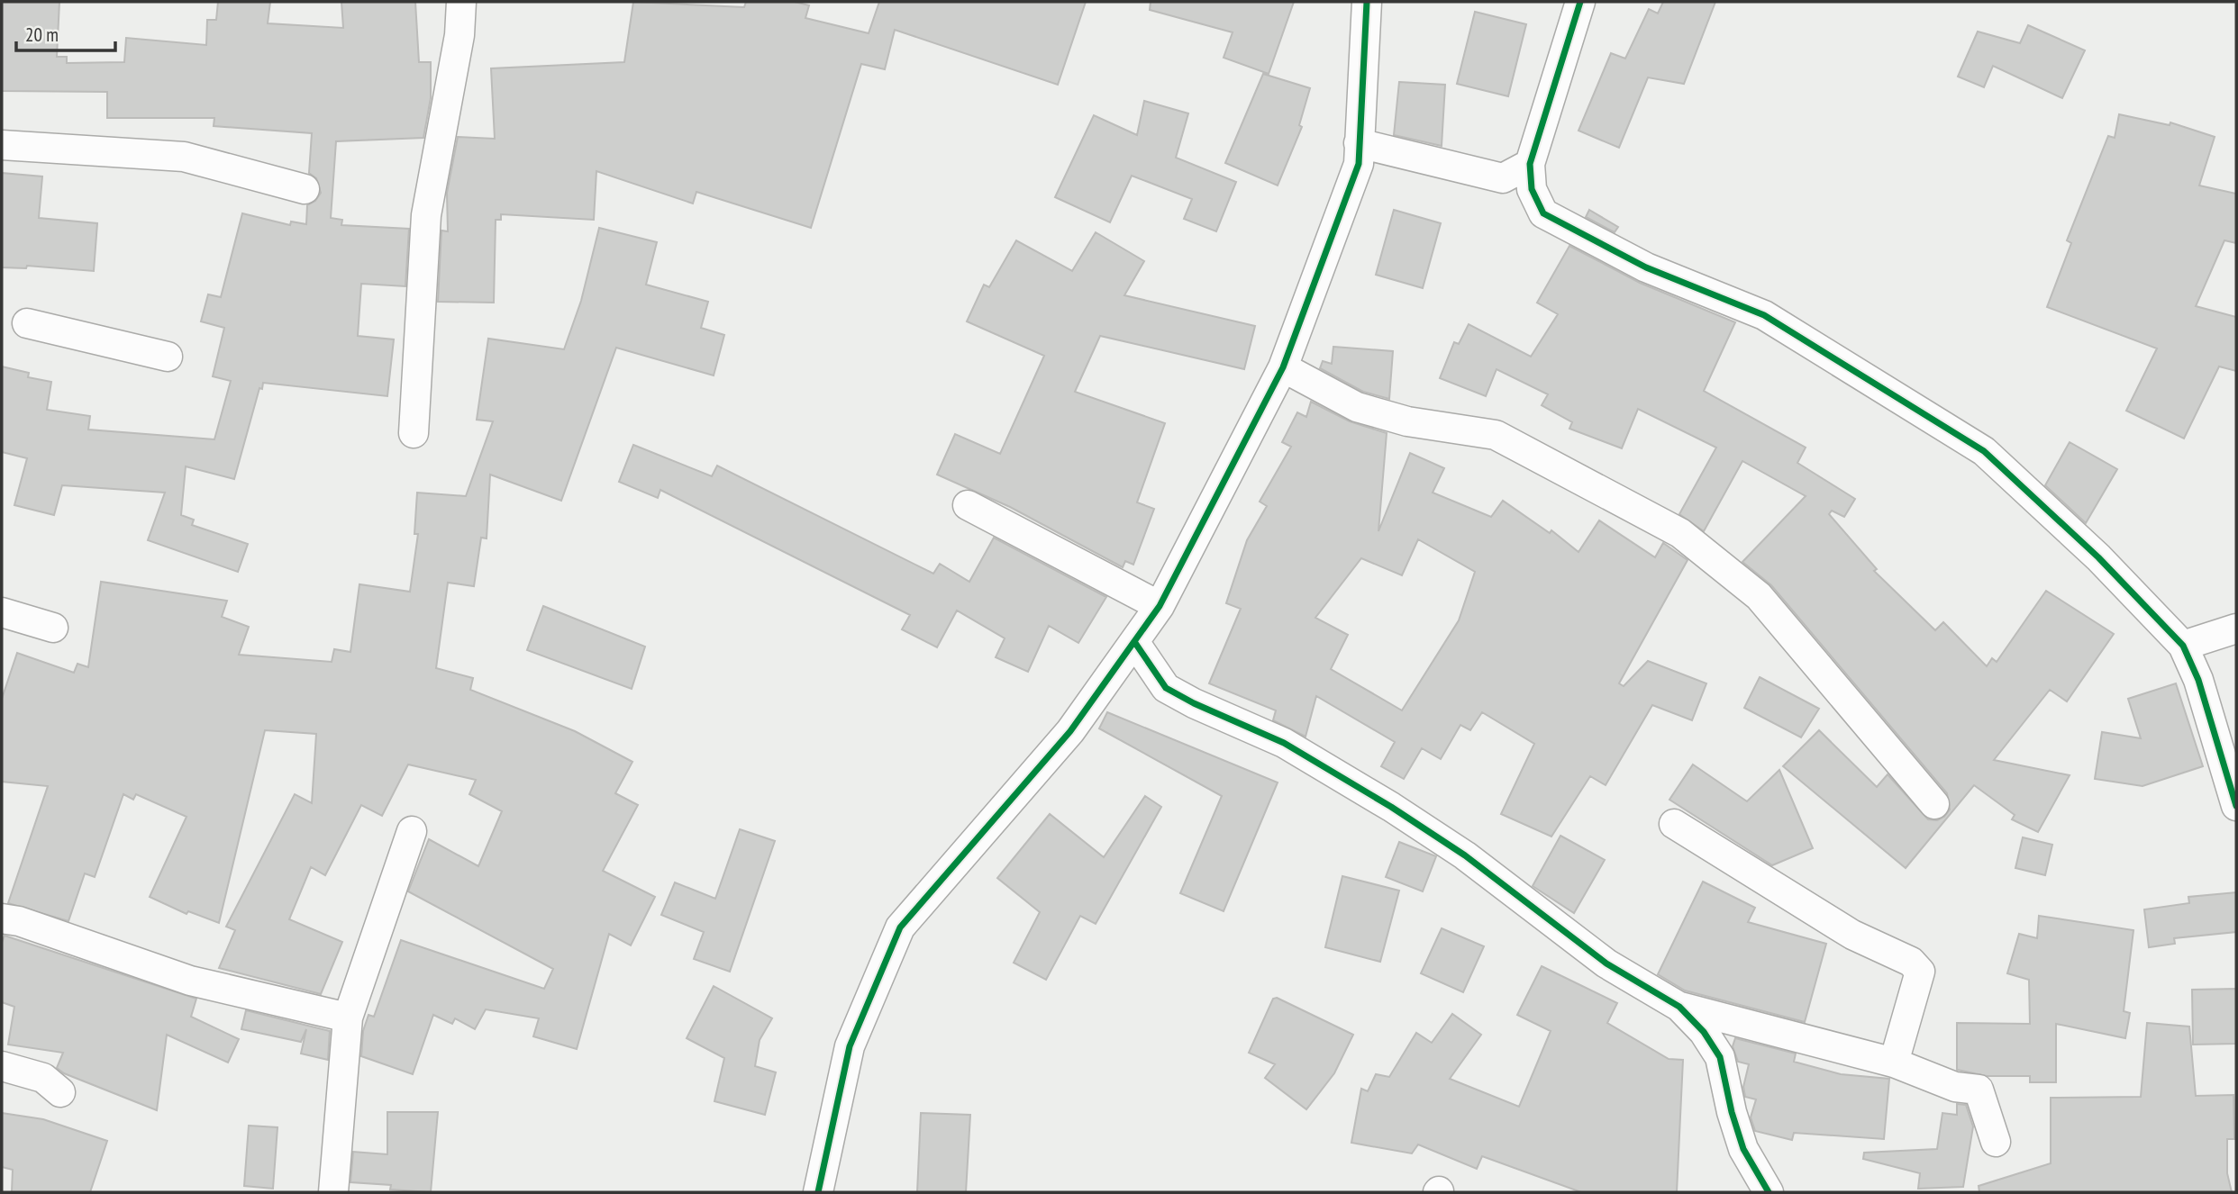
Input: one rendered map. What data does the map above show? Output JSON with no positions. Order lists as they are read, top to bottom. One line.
{"scale_bar":"20 m"}
